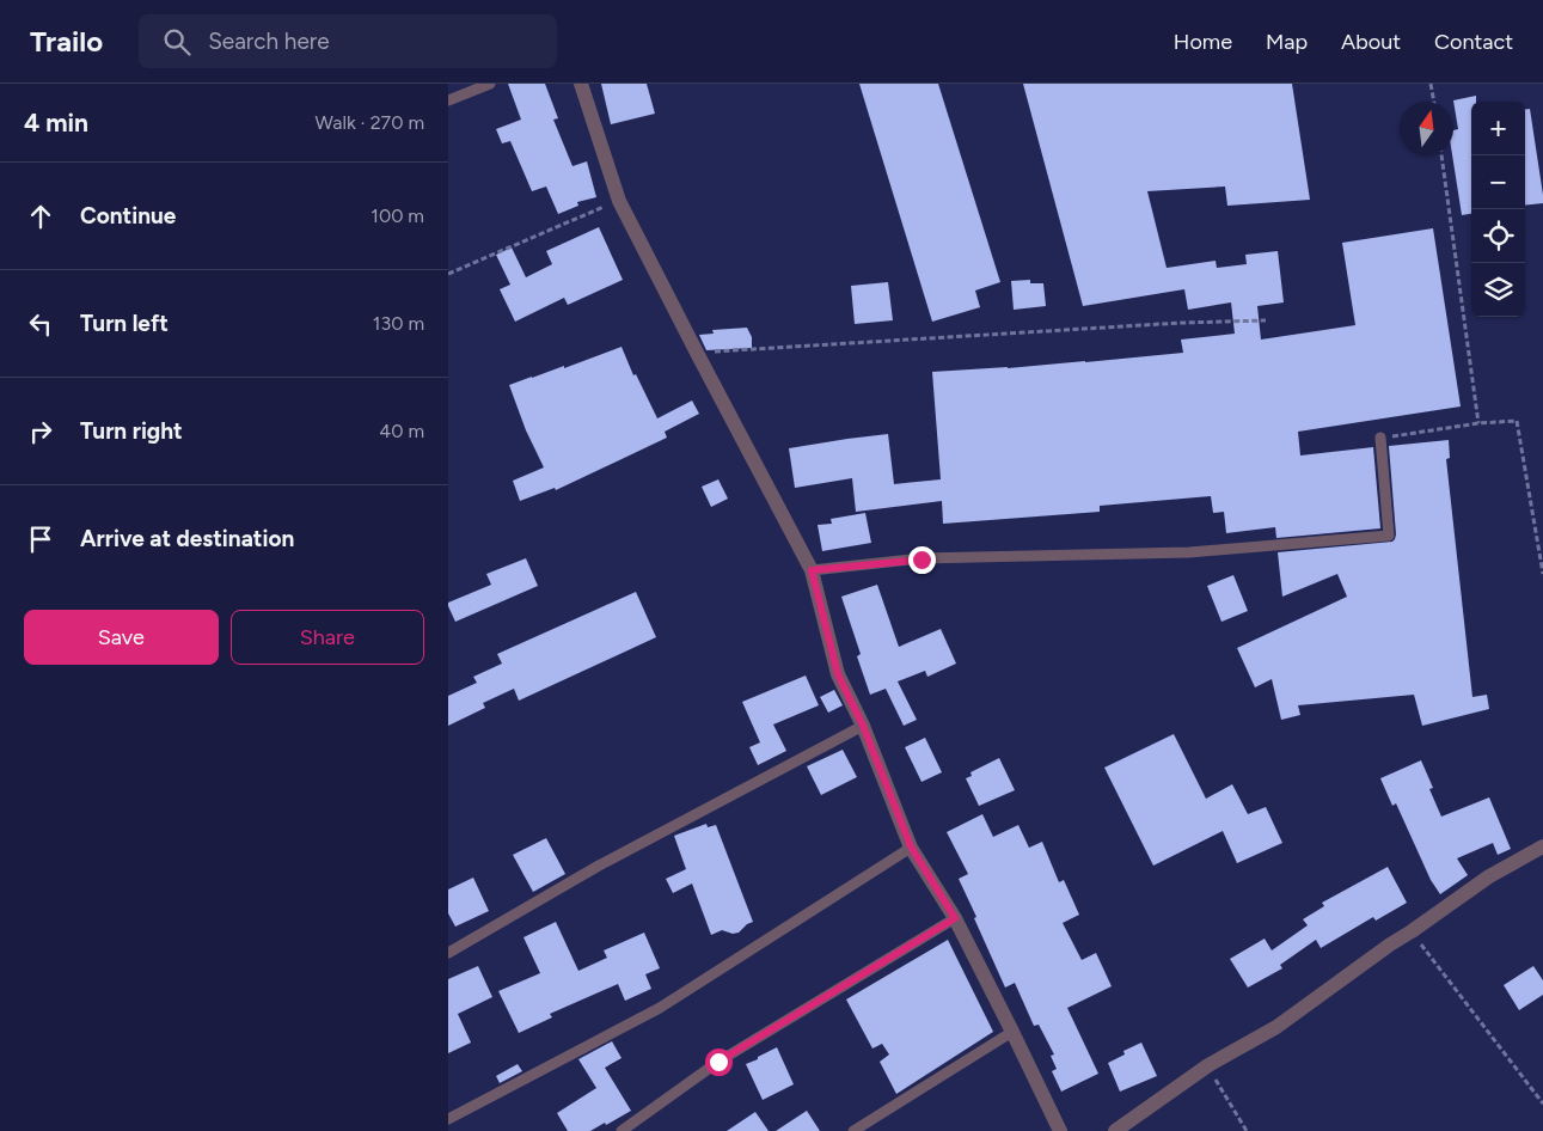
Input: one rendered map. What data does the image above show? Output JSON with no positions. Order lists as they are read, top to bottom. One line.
{"north":"top","page":{"header":"Trailo","search":"Search here","nav":["Home","Map","About","Contact"],"heading":["4 min","Walk · 270 m"],"map_buttons":["+","−"],"list":[["Continue","100 m"],["Turn left","130 m"],["Turn right","40 m"],"Arrive at destination"],"buttons":["Save","Share"]}}
